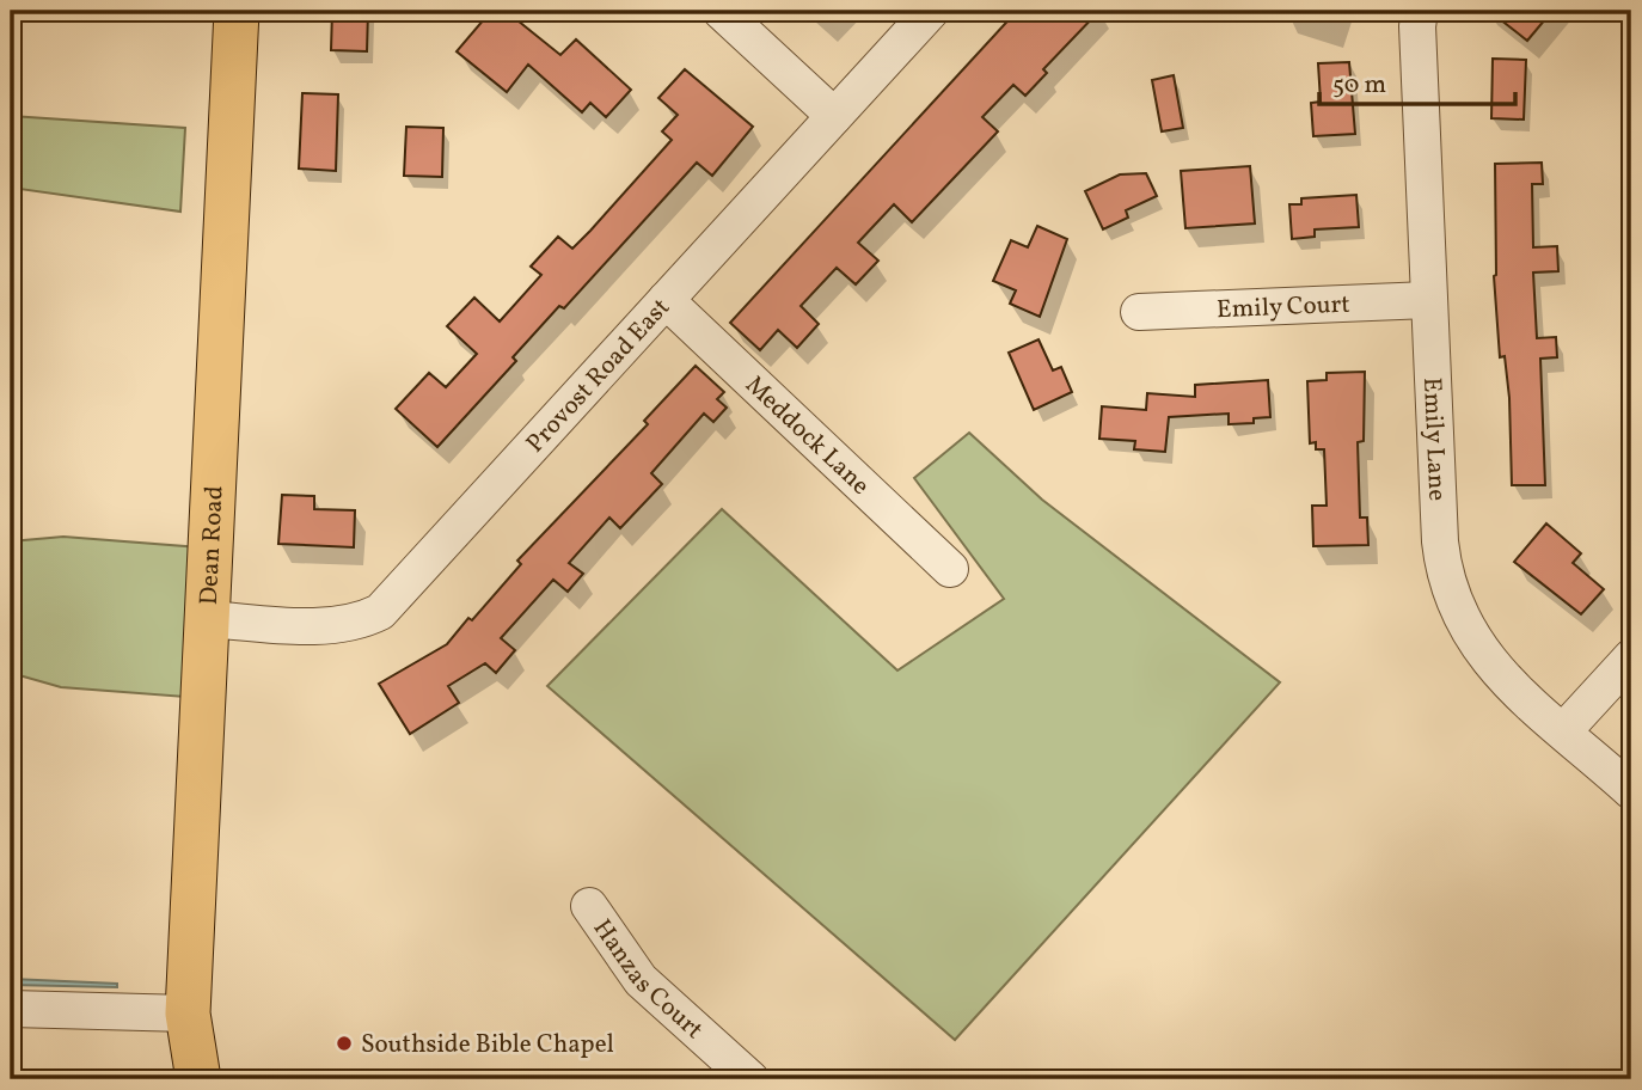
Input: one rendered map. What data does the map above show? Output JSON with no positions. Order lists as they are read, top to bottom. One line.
{"streets":{"main road":["Dean Road"],"street":["Emily Court","Provost Road East","Meddock Lane","Emily Lane","Hanzas Court"]},"crossings":[["Emily Court","Emily Lane"],["Provost Road East","Meddock Lane"],["Provost Road East","Dean Road"]],"places":["Southside Bible Chapel"],"scale_bar":"50 m"}
